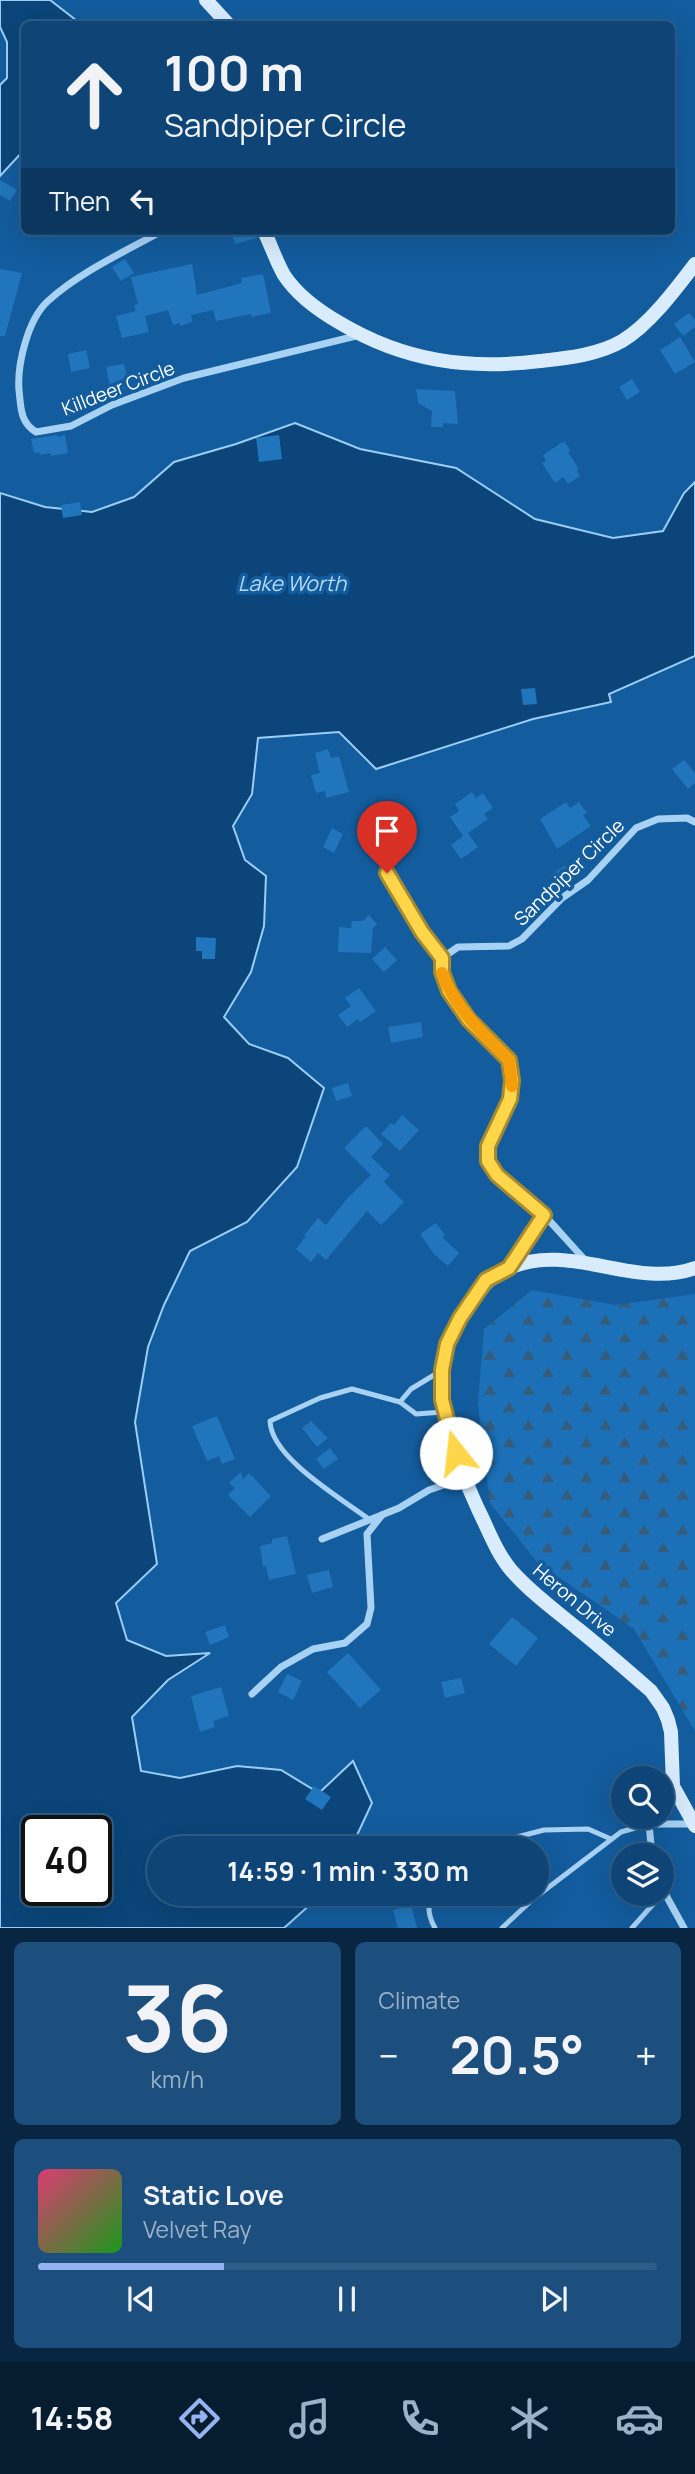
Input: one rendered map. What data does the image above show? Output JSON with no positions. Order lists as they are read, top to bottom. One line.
{"streets":{"street":["Killdeer Circle","Sandpiper Circle","Heron Drive"]},"water":["Lake Worth"],"page":{"turn":["100 m","Sandpiper Circle"],"then":"Then","limit":"40","trip":"14:59 · 1 min · 330 m","tile":[["36","km/h"],"Climate"],"heat":["−","20.5°","+"],"song":["Static Love","Velvet Ray"],"tabs":"14:58"}}
